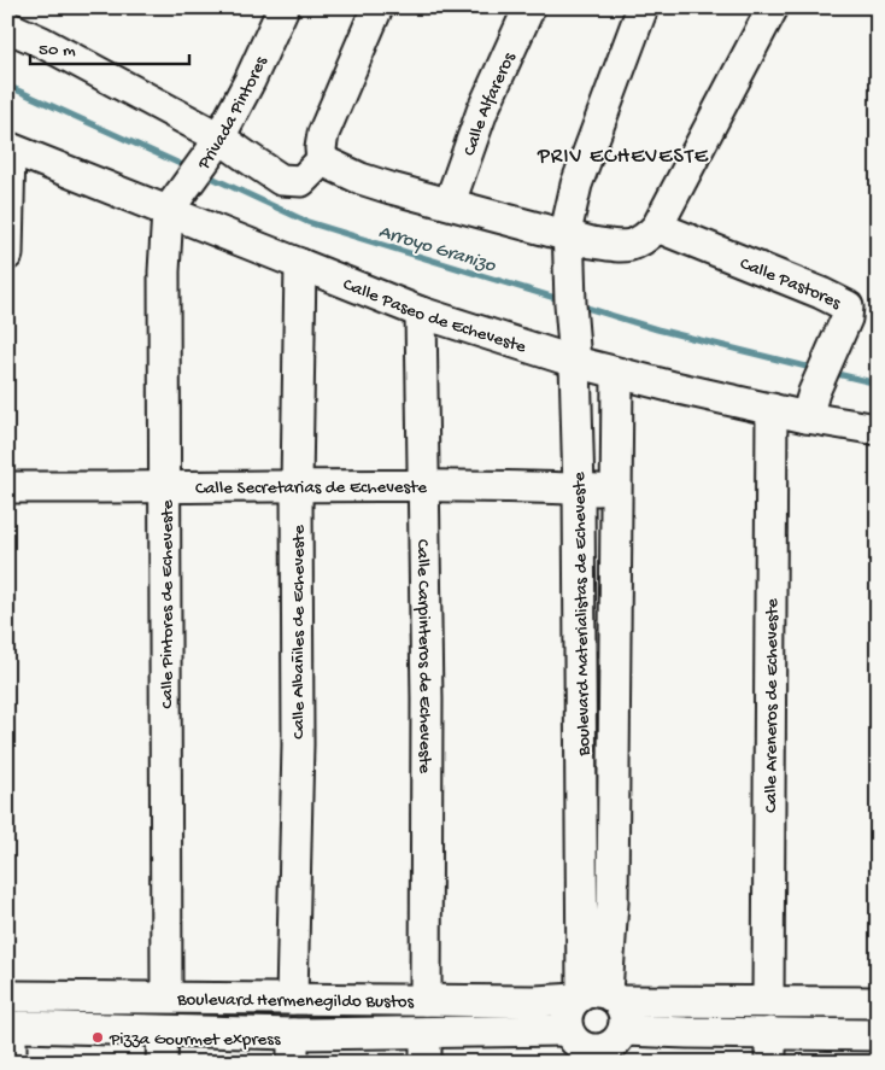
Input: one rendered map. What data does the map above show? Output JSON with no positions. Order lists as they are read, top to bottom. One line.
{"streets":{"street":["Calle Alfareros","Privada Pintores","Calle Pastores","Calle Paseo de Echeveste","Calle Secretarias de Echeveste","Calle Pintores de Echeveste","Boulevard Materialistas de Echeveste","Calle Albañiles de Echeveste","Calle Carpinteros de Echeveste","Calle Areneros de Echeveste","Boulevard Hermenegildo Bustos"]},"crossings":[["Privada Pintores","Calle Paseo de Echeveste"],["Privada Pintores","Calle Pintores de Echeveste"],["Calle Pastores","Calle Paseo de Echeveste"],["Calle Paseo de Echeveste","Calle Pintores de Echeveste"],["Calle Paseo de Echeveste","Boulevard Materialistas de Echeveste"],["Calle Paseo de Echeveste","Calle Albañiles de Echeveste"],["Calle Paseo de Echeveste","Calle Carpinteros de Echeveste"],["Calle Paseo de Echeveste","Calle Areneros de Echeveste"],["Calle Secretarias de Echeveste","Calle Pintores de Echeveste"],["Calle Secretarias de Echeveste","Boulevard Materialistas de Echeveste"],["Calle Secretarias de Echeveste","Calle Albañiles de Echeveste"],["Calle Secretarias de Echeveste","Calle Carpinteros de Echeveste"],["Calle Pintores de Echeveste","Boulevard Hermenegildo Bustos"],["Boulevard Materialistas de Echeveste","Boulevard Hermenegildo Bustos"],["Calle Albañiles de Echeveste","Boulevard Hermenegildo Bustos"],["Calle Carpinteros de Echeveste","Boulevard Hermenegildo Bustos"],["Calle Areneros de Echeveste","Boulevard Hermenegildo Bustos"]],"districts":["PRIV ECHEVESTE"],"water":["Arroyo Granizo"],"places":["Pizza Gourmet express"],"scale_bar":"50 m"}
